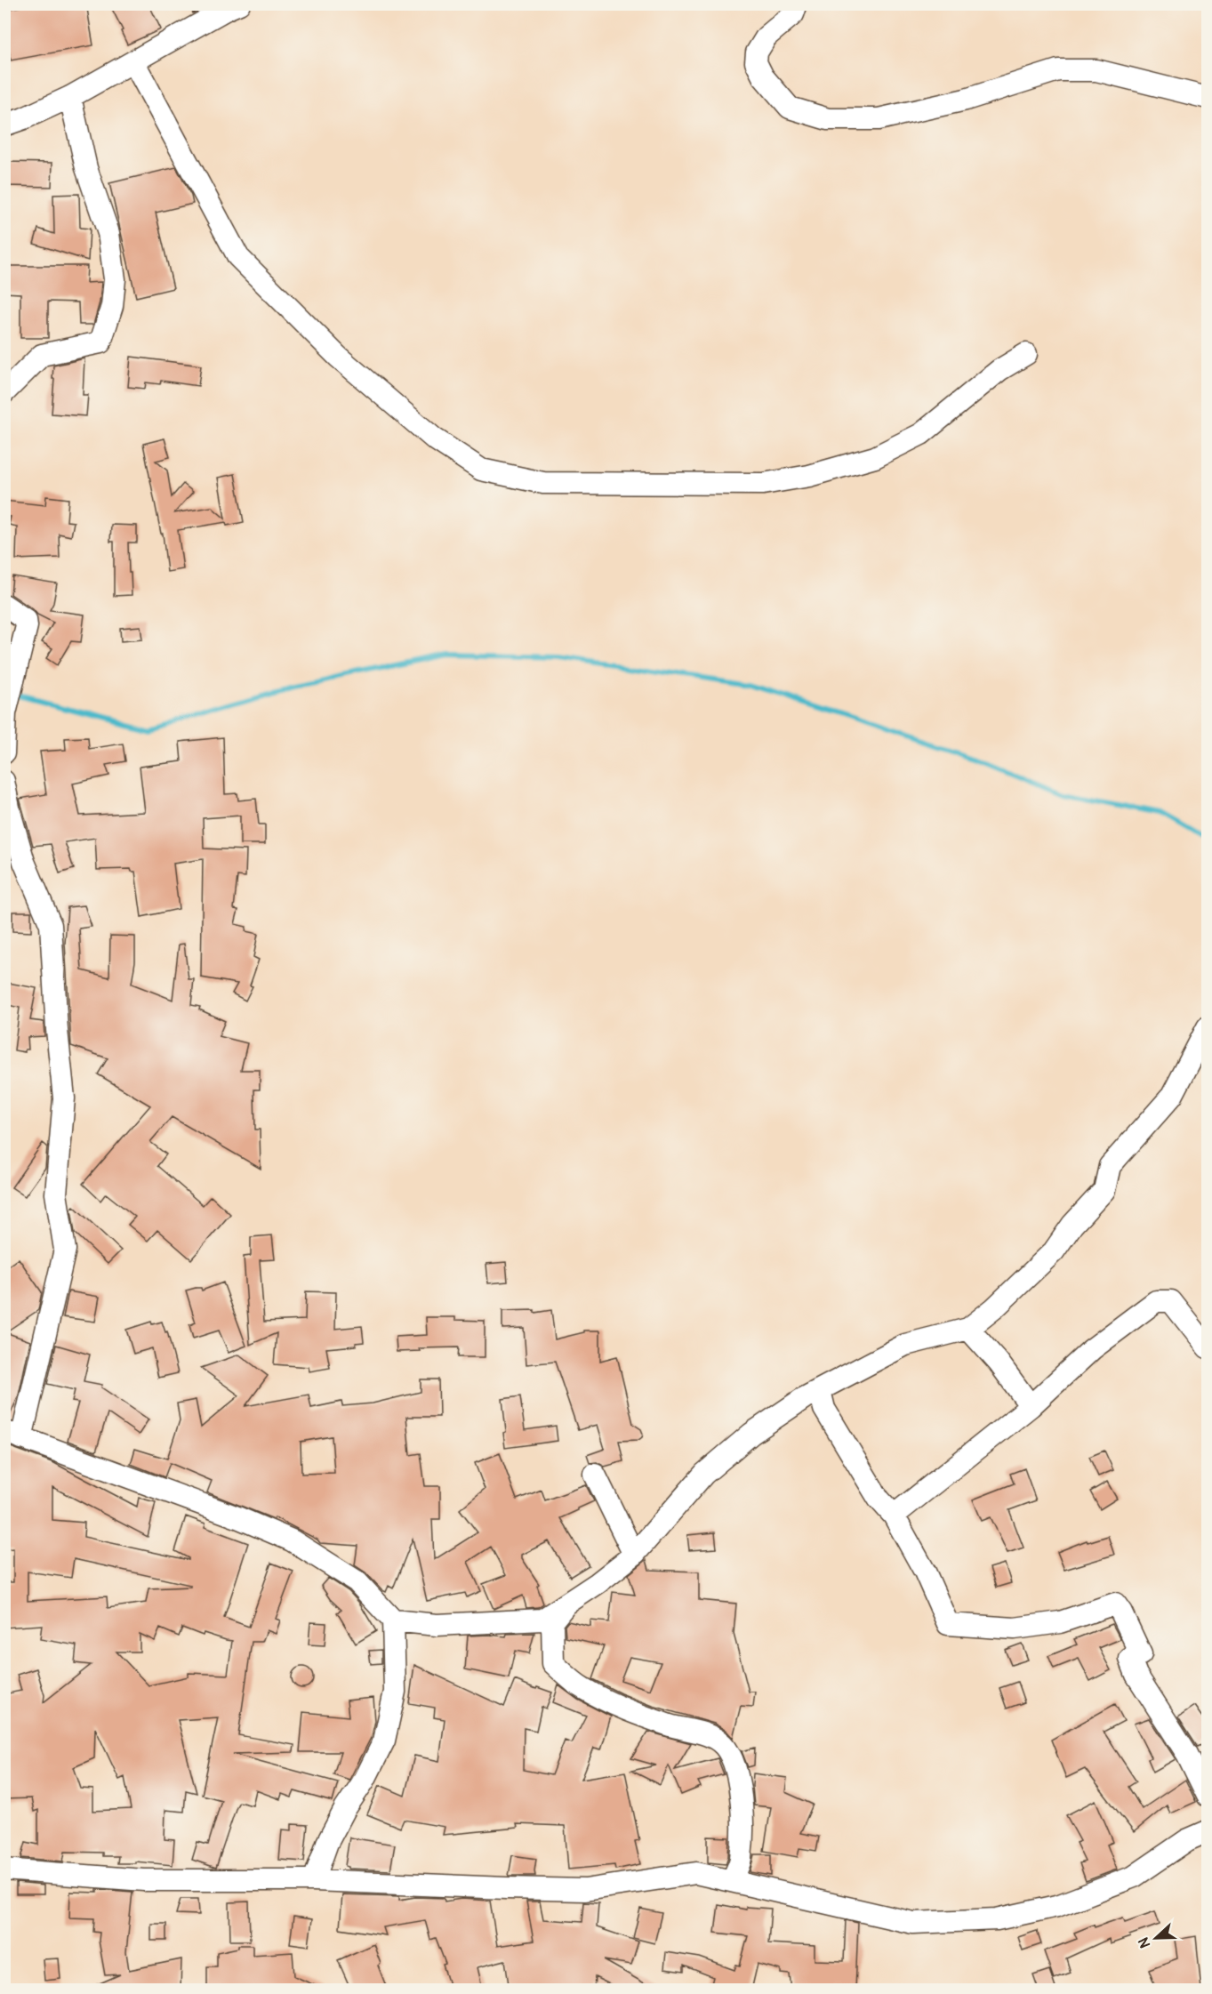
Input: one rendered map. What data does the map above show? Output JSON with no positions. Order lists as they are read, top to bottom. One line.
{"north":"left"}
